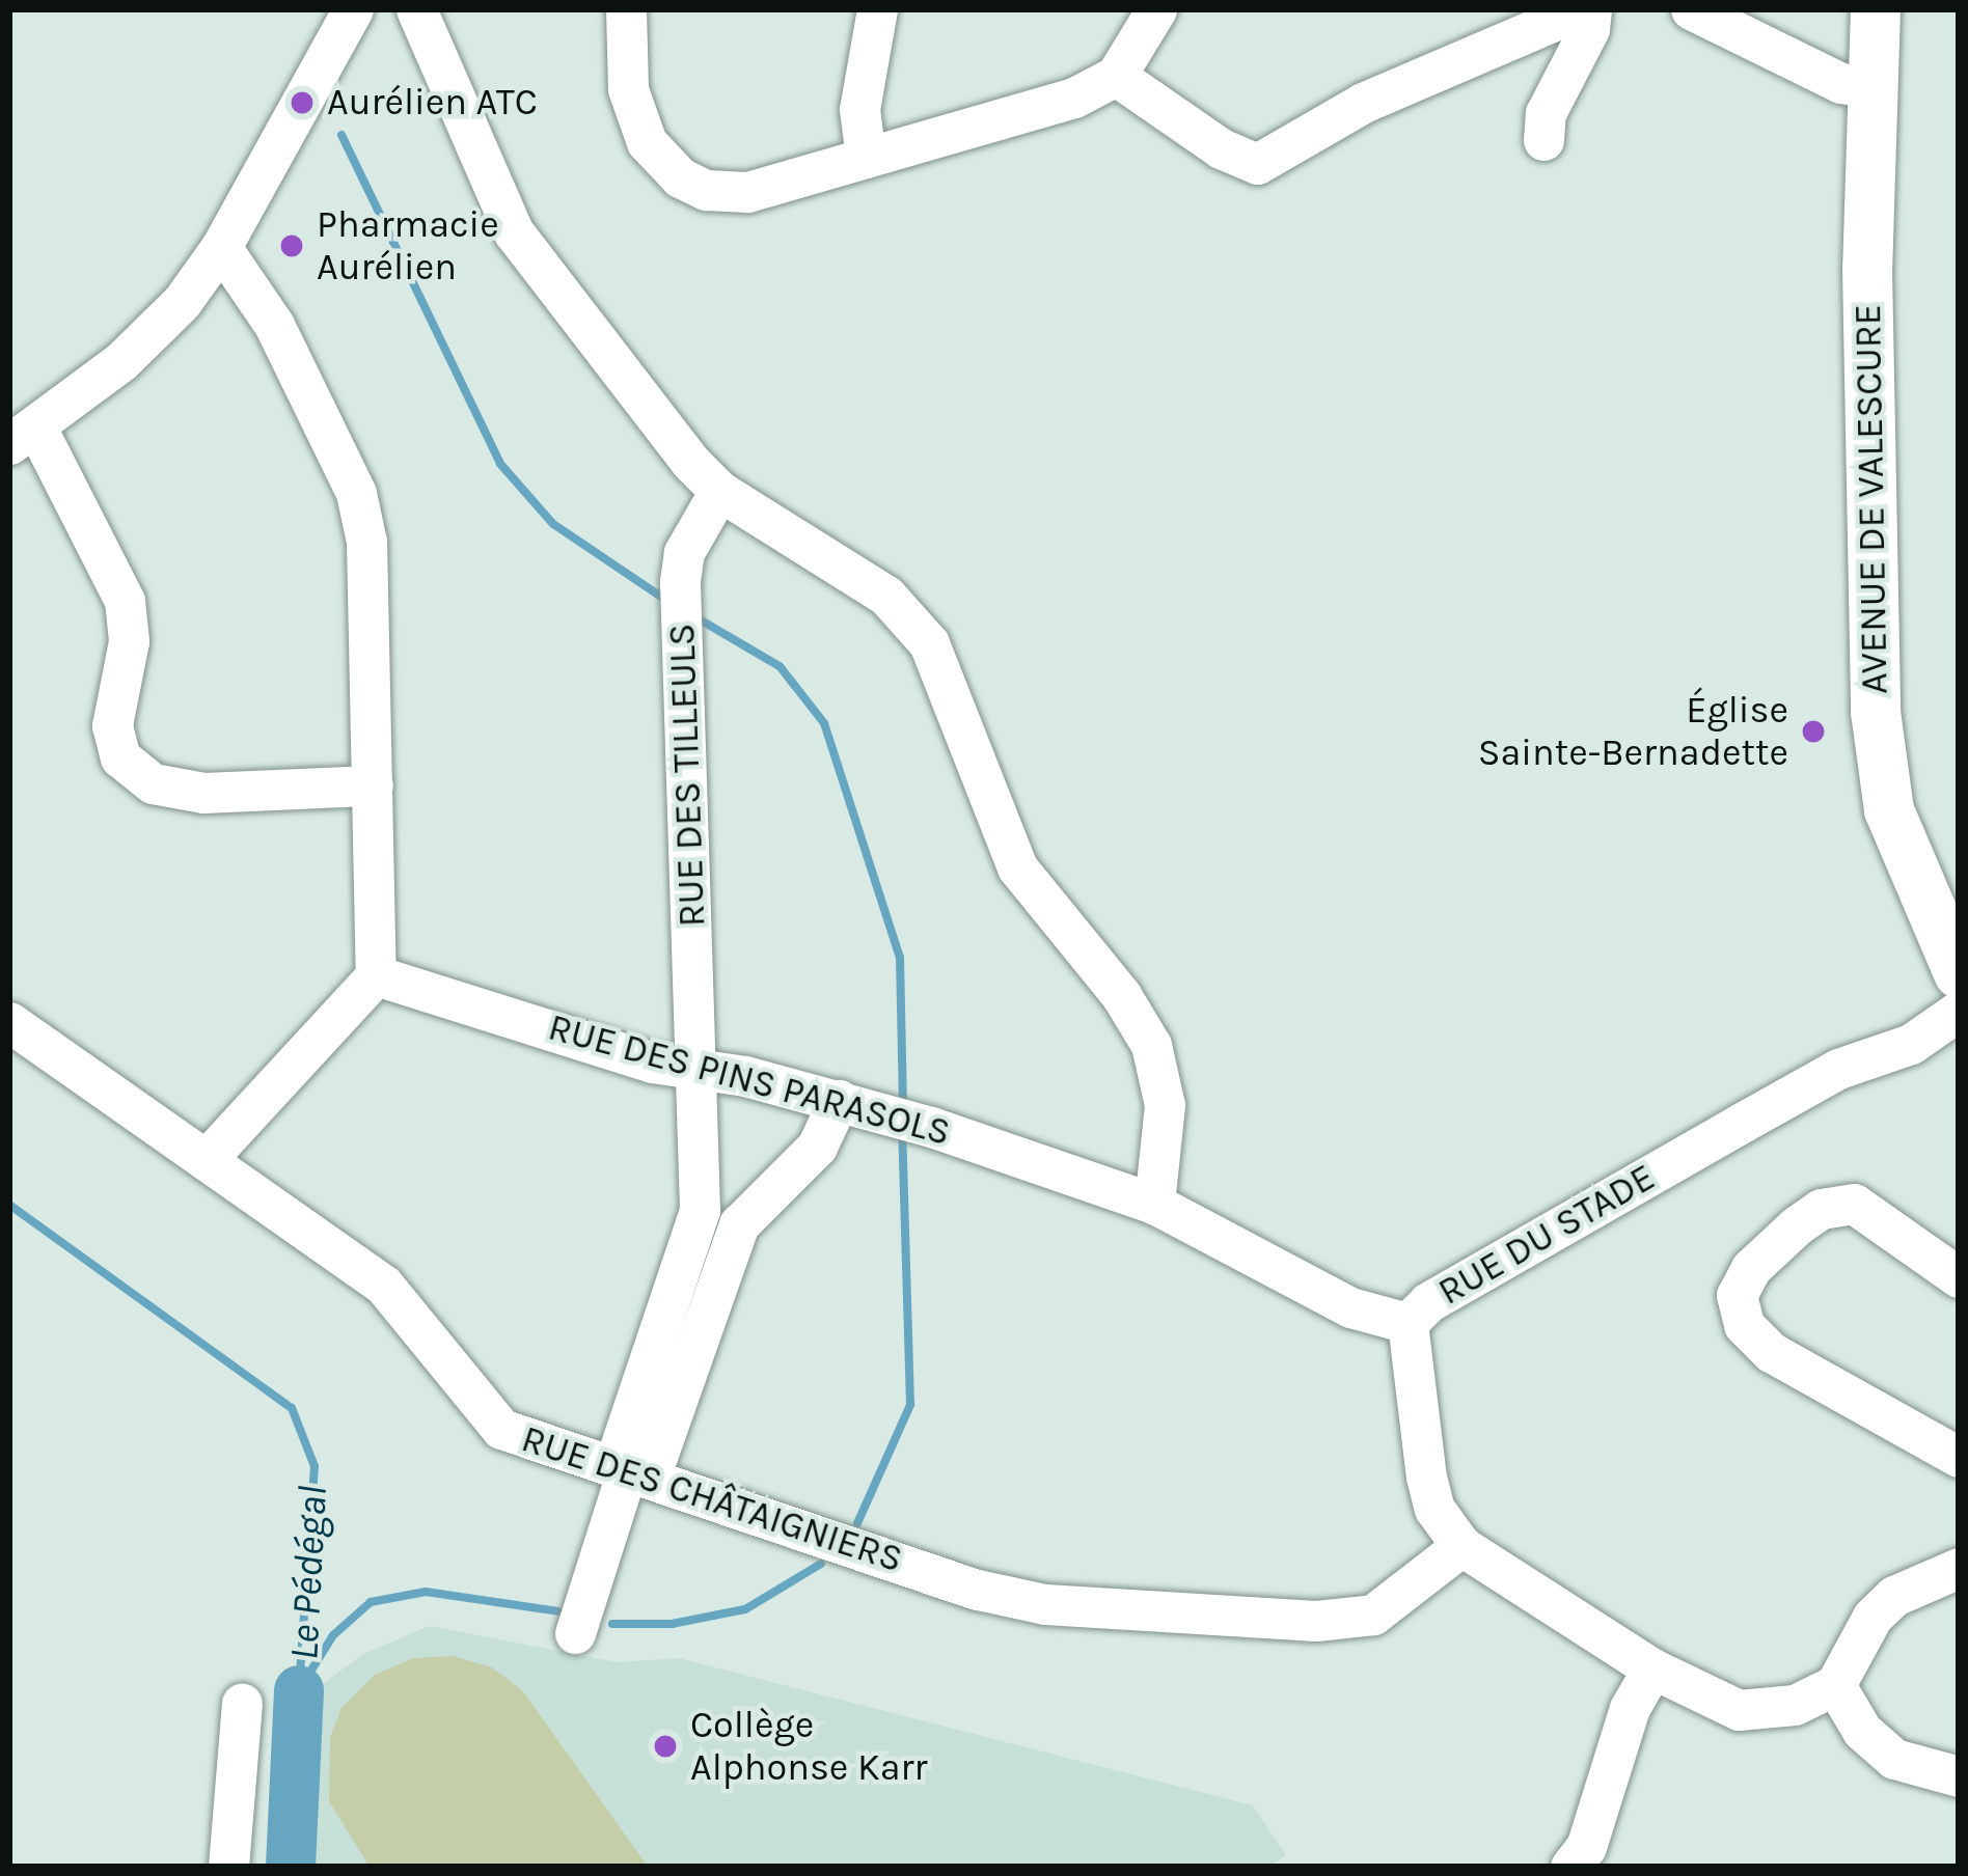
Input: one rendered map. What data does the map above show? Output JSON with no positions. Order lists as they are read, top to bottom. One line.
{"streets":{"main road":["AVENUE DE VALESCURE"],"street":["RUE DES TILLEULS","RUE DES PINS PARASOLS","RUE DU STADE","RUE DES CHÂTAIGNIERS"]},"crossings":[["RUE DES TILLEULS","RUE DES PINS PARASOLS"],["RUE DES PINS PARASOLS","RUE DU STADE"],["RUE DU STADE","RUE DES CHÂTAIGNIERS"]],"water":["Le Pédégal"],"places":["Aurélien ATC","Pharmacie Aurélien","Église Sainte-Bernadette","Collège Alphonse Karr"]}
